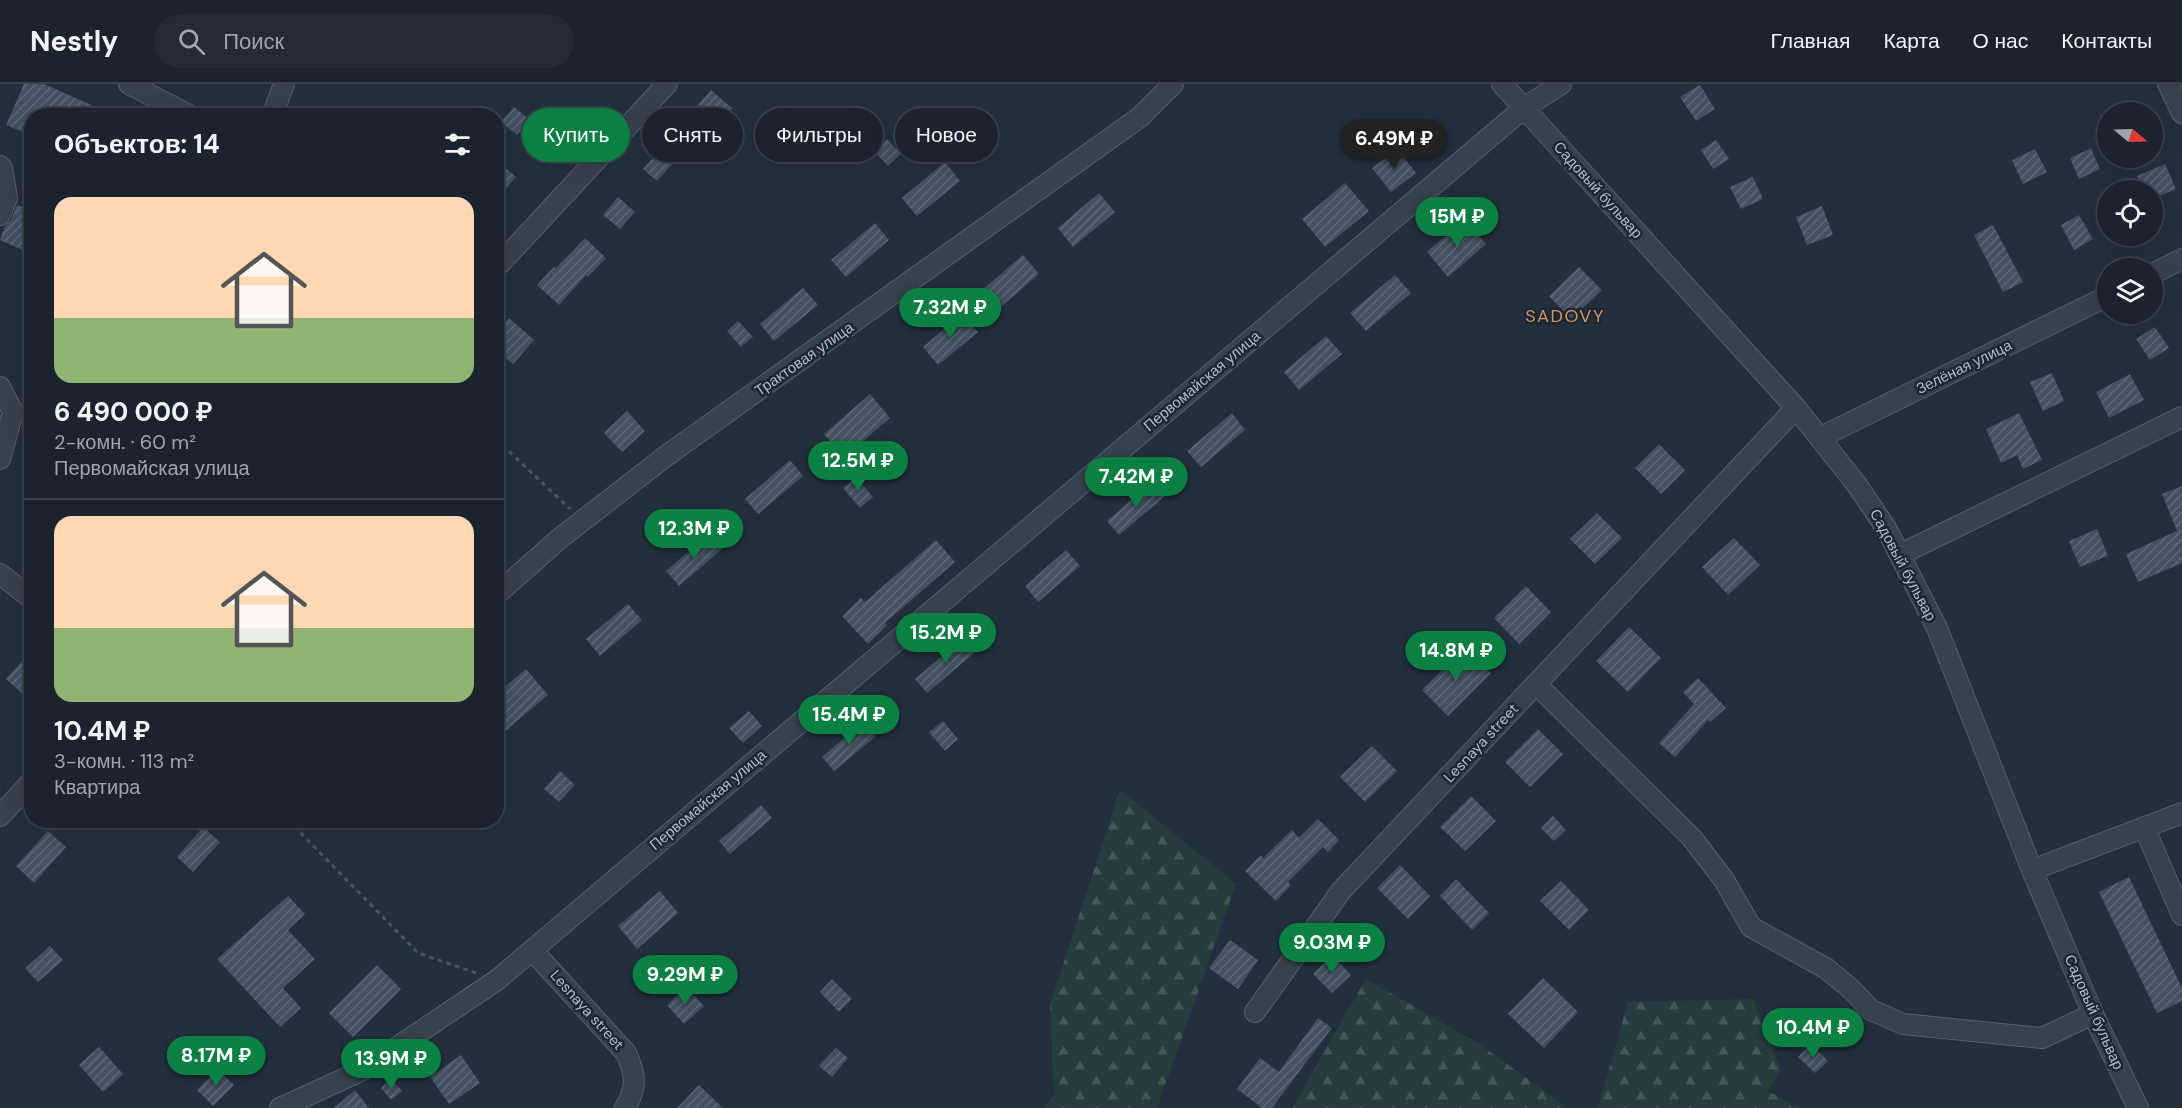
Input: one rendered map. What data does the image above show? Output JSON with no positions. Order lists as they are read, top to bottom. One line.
{"streets":{"street":["Садовый бульвар","Трактовая улица","Зелёная улица","Первомайская улица","Lesnaya street"]},"crossings":[["Садовый бульвар","Зелёная улица"],["Садовый бульвар","Первомайская улица"],["Садовый бульвар","Lesnaya street"],["Первомайская улица","Lesnaya street"]],"districts":["SADOVY"],"north":"right","page":{"header":"Nestly","search":"Поиск","nav":["Главная","Карта","О нас","Контакты"],"chip":["Купить","Снять","Фильтры","Новое"],"heading":"Объектов: 14","price":["6.49M ₽","15M ₽","7.32M ₽","12.5M ₽","7.42M ₽","12.3M ₽","15.2M ₽","14.8M ₽","15.4M ₽","9.03M ₽","9.29M ₽","10.4M ₽","8.17M ₽","13.9M ₽"],"list":[{"name":"6 490 000 ₽","note":"2-комн. · 60 m² · Первомайская улица"},{"name":"10.4M ₽","note":"3-комн. · 113 m² · Квартира"}]}}
